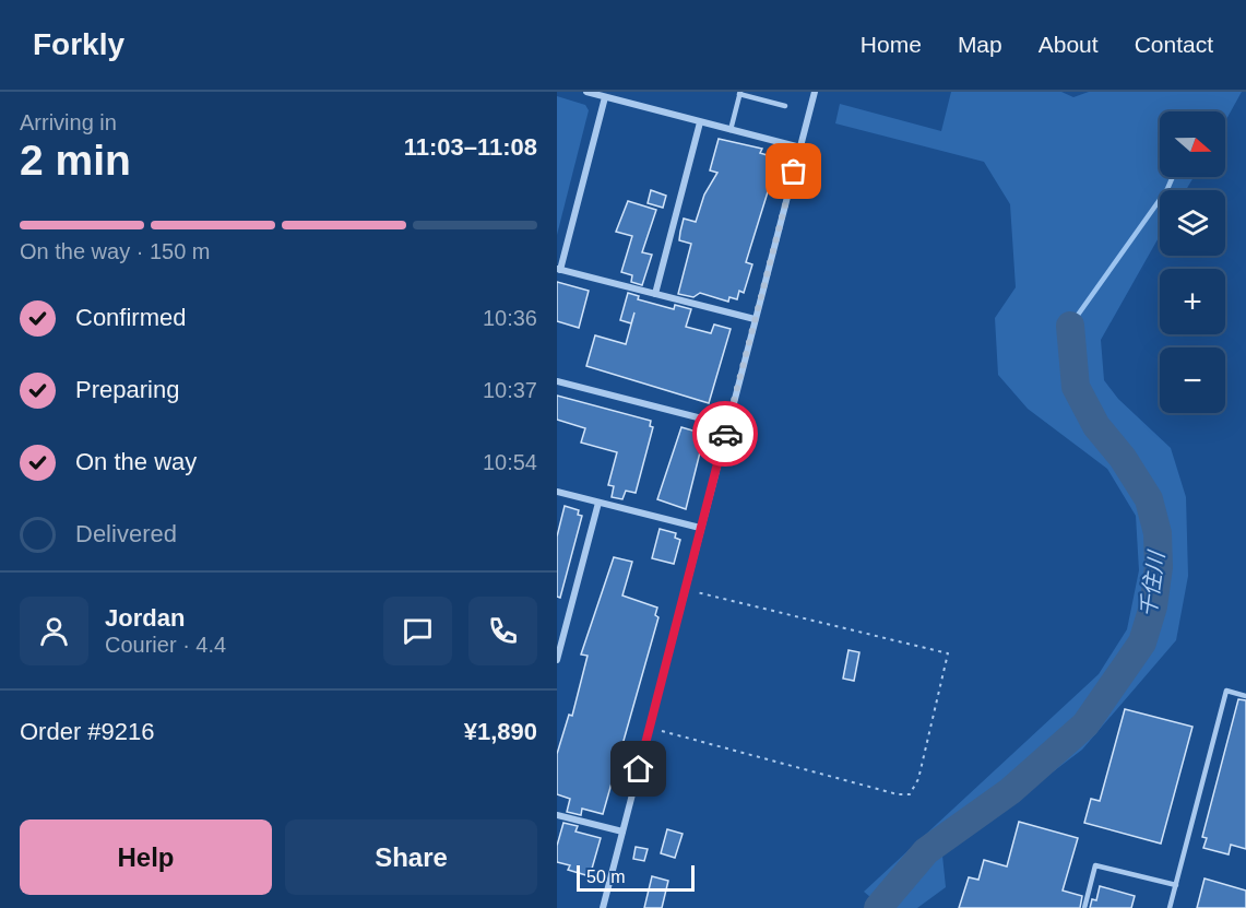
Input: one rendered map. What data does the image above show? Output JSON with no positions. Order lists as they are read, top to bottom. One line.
{"water":["千住川"],"scale_bar":"50 m","north":"right","page":{"header":"Forkly","nav":["Home","Map","About","Contact"],"heading":["2 min","Arriving in","11:03–11:08"],"panel":["Jordan","Courier · 4.4","Order #9216","¥1,890"],"map_buttons":["+","−"],"bar":"On the way · 150 m","list":[["Confirmed","10:36"],["Preparing","10:37"],["On the way","10:54"],"Delivered"],"buttons":["Help","Share"],"scale":"50 m"}}
